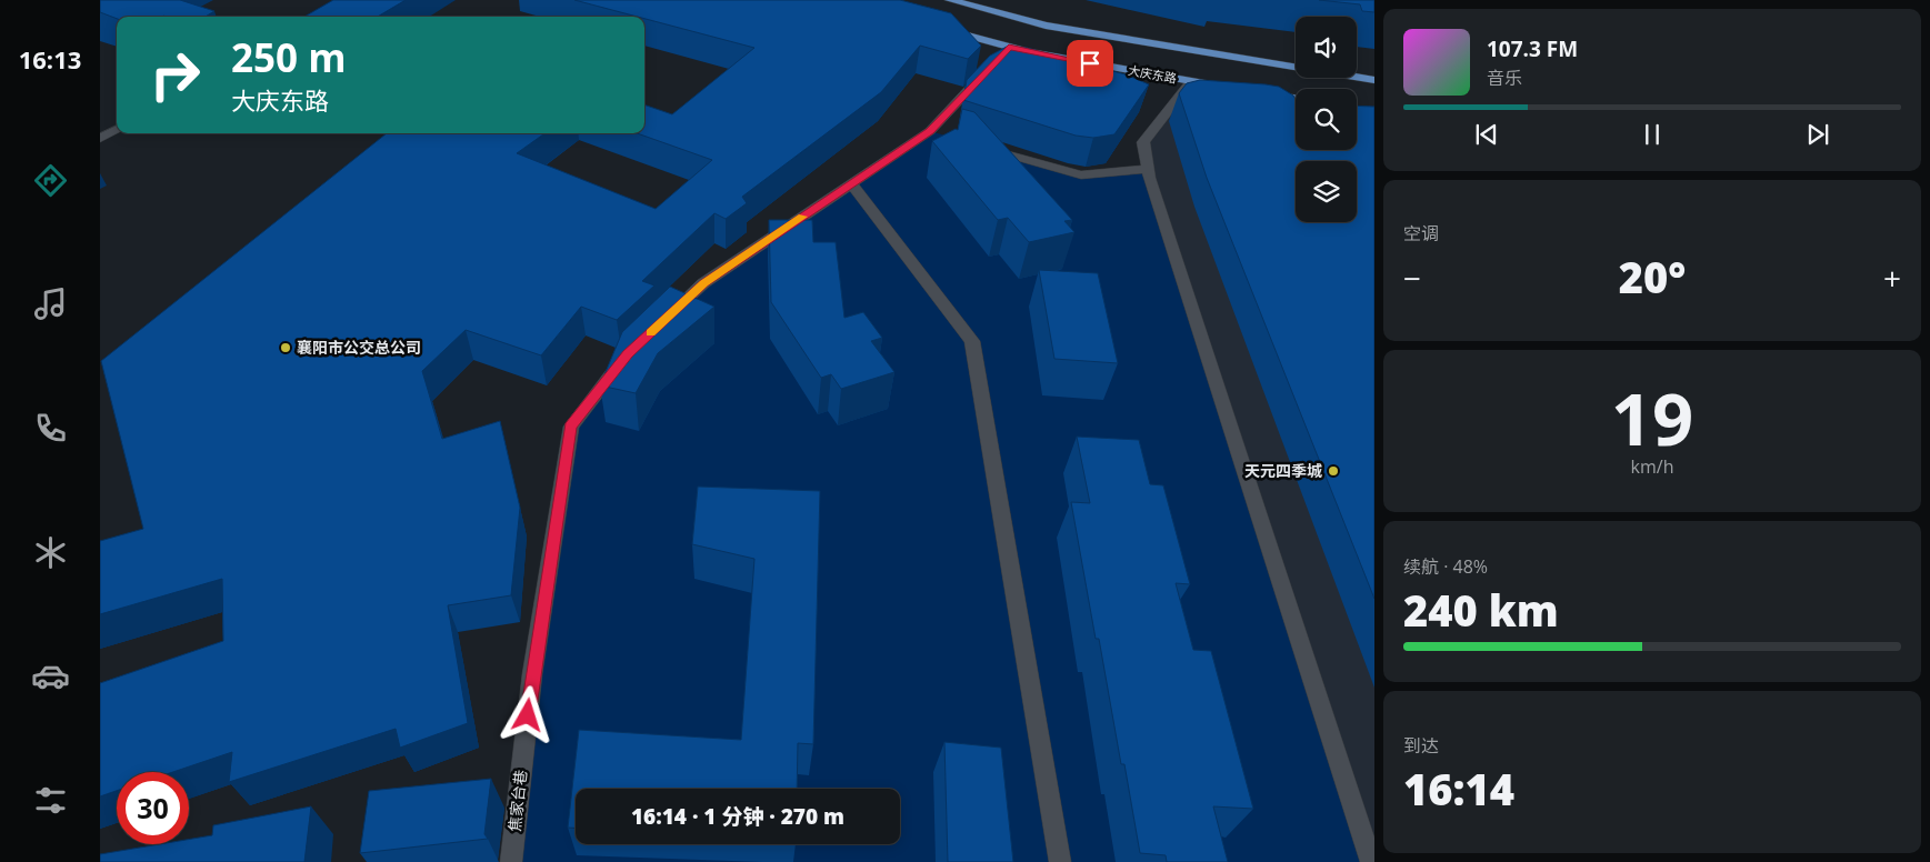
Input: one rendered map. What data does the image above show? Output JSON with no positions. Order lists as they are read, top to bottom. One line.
{"streets":{"main road":["大庆东路"],"street":["焦家台巷"]},"places":["襄阳市公交总公司","天元四季城"],"page":{"tabs":"16:13","turn":["250 m","大庆东路"],"song":["107.3 FM","音乐"],"tile":["空调",["19","km/h"],["续航 · 48%","240 km"],["到达","16:14"]],"heat":["−","20°","+"],"limit":"30","trip":"16:14 · 1 分钟 · 270 m"}}
